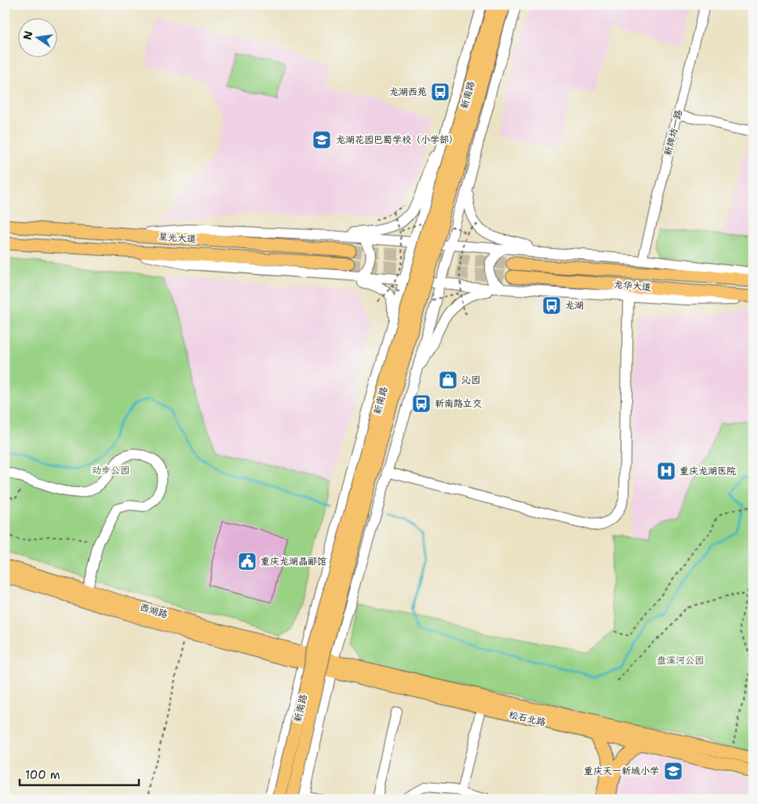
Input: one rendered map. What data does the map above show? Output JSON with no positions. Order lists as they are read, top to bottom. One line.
{"streets":{"main road":["新南路","星光大道","龙华大道","西湖路","松石北路"],"street":["新牌坊一路"]},"crossings":[["新南路","西湖路"],["新南路","松石北路"],["西湖路","松石北路"]],"parks":["动步公园","盘溪河公园"],"places":{"bus stop":["龙湖西苑","龙湖","新南路立交"],"school or university":["龙湖花园巴蜀学校（小学部）","重庆天一新城小学"],"shop":["沁园"],"hospital":["重庆龙湖医院"],"public building":["重庆龙湖晶郦馆"]},"scale_bar":"100 m","north":"left"}
